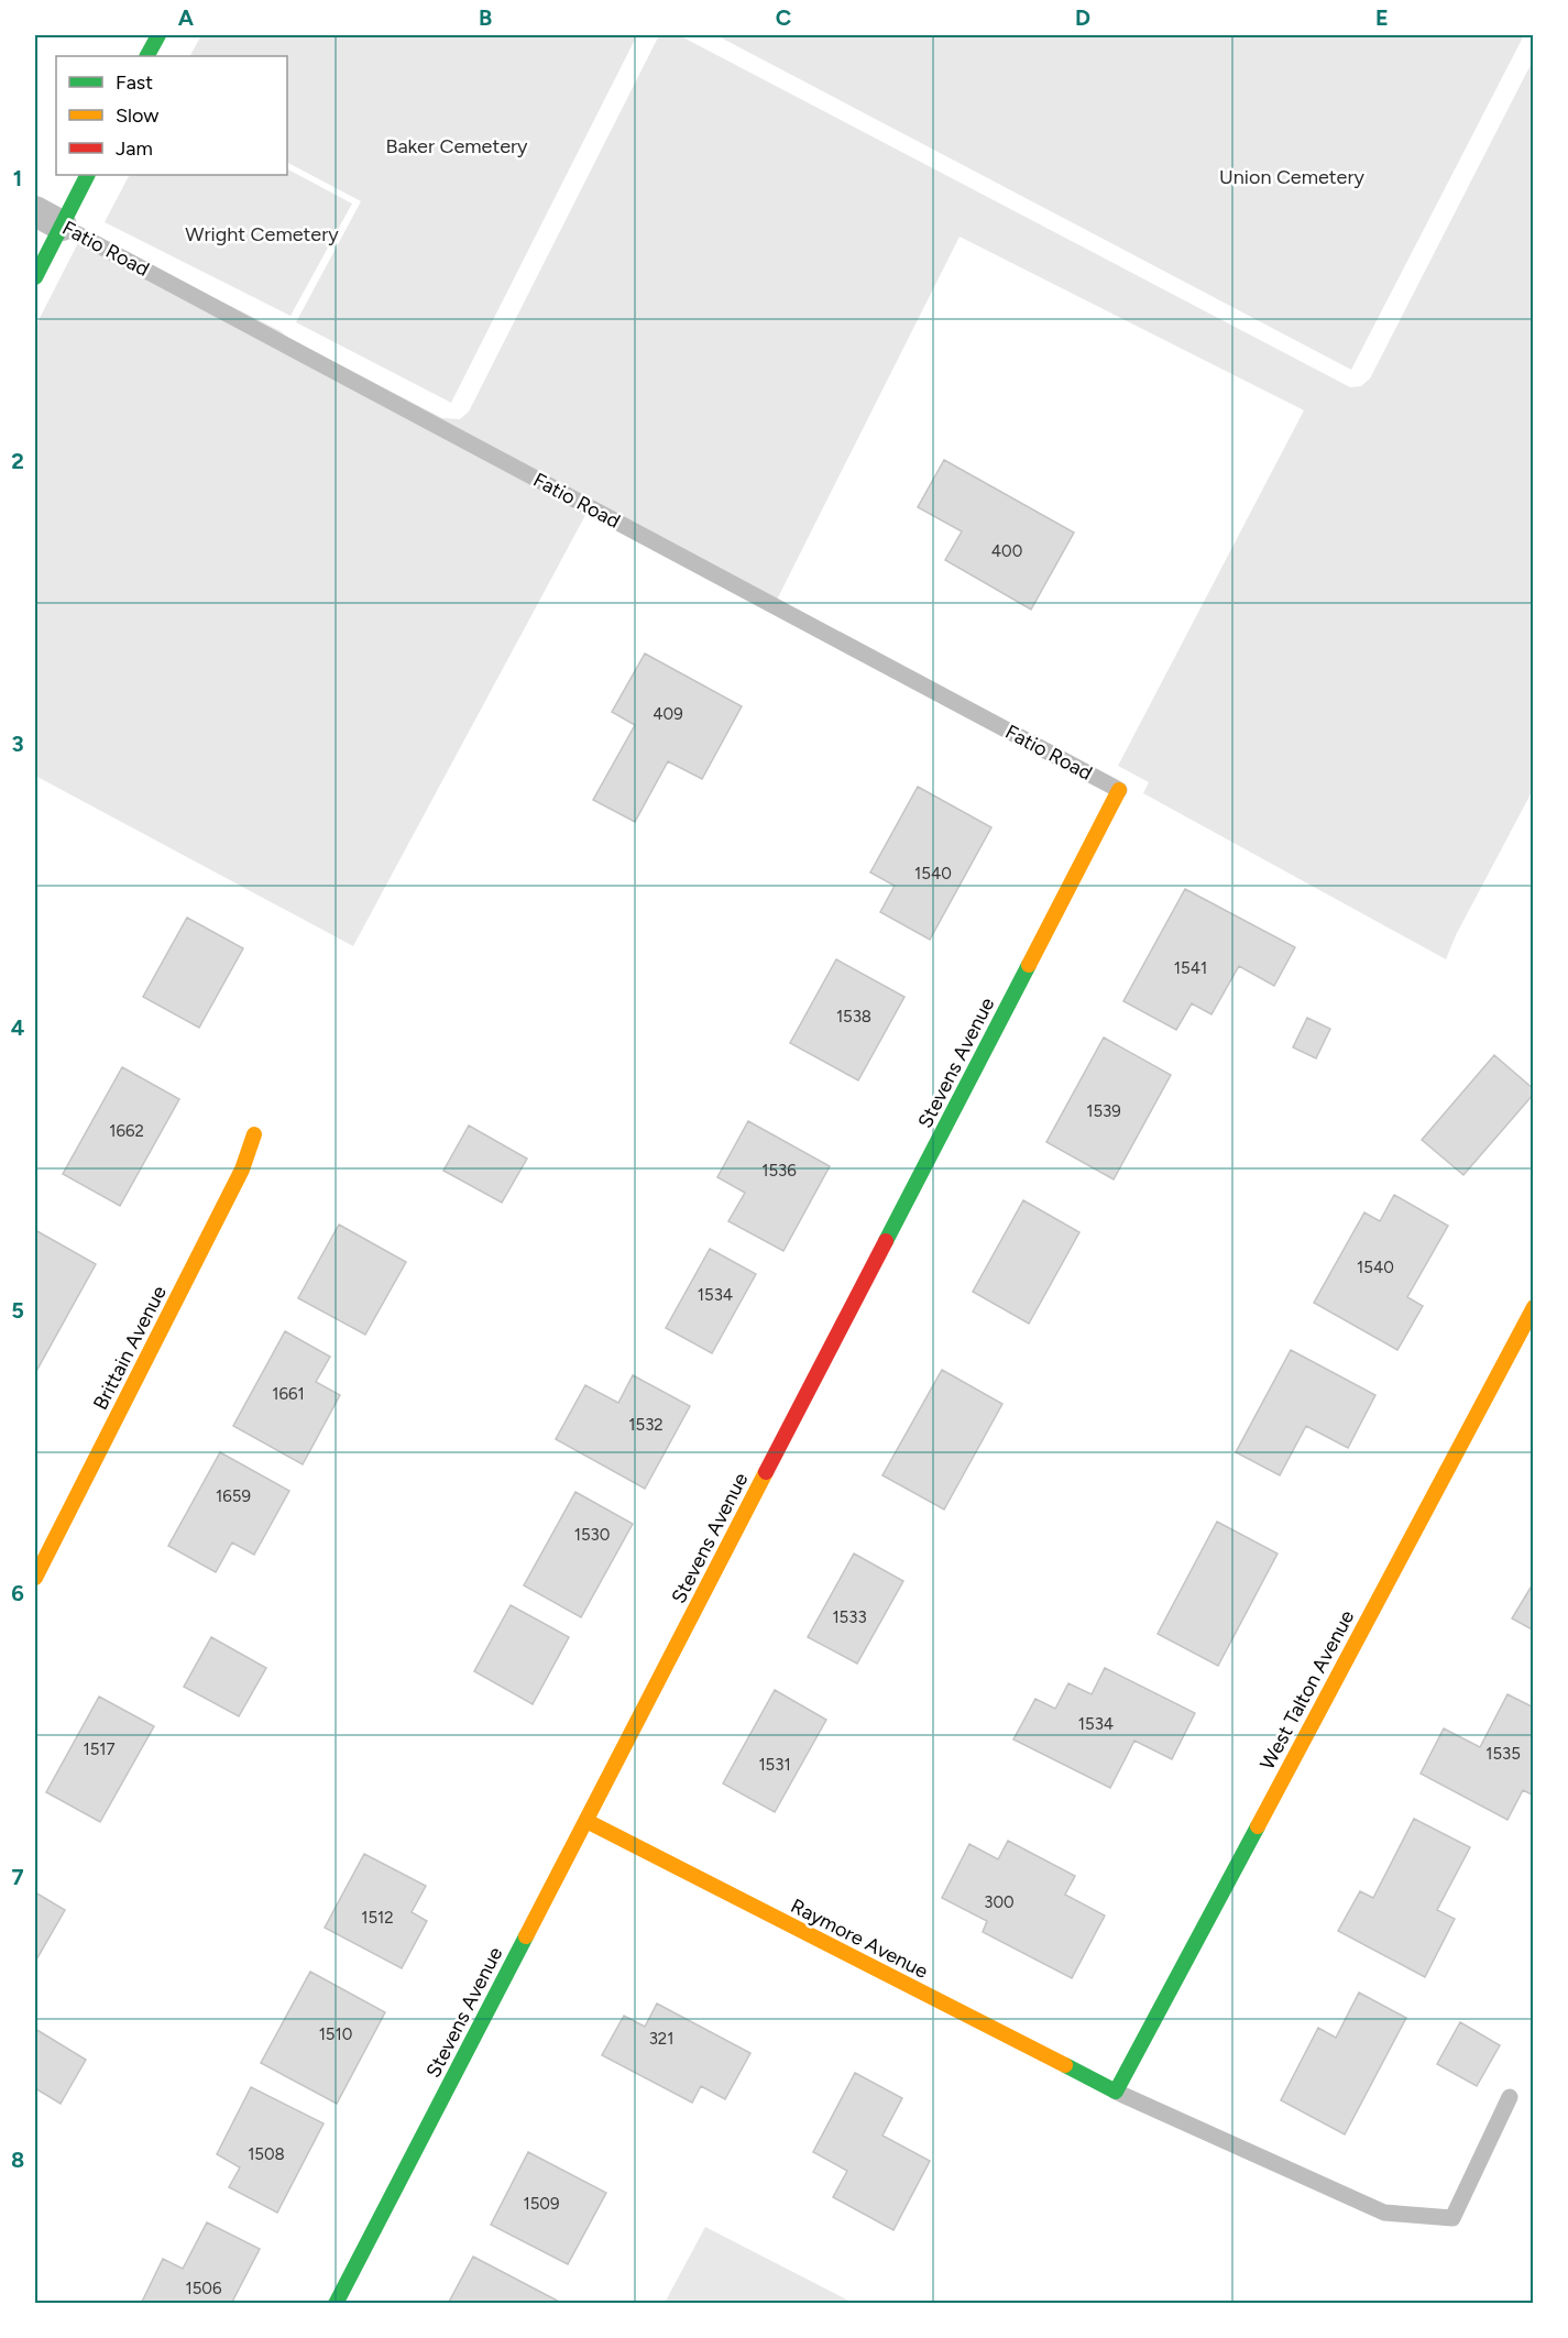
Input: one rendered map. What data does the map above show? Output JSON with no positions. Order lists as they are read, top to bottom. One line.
{"streets":{"street":["Stevens Avenue","Brittain Avenue","West Talton Avenue","Raymore Avenue"],"lane":["Fatio Road"]},"crossings":[["Fatio Road","Stevens Avenue"],["Stevens Avenue","Raymore Avenue"],["West Talton Avenue","Raymore Avenue"]],"parks":["Baker Cemetery","Union Cemetery","Wright Cemetery"],"house_numbers":["400","409","1540","1541","1538","1539","1662","1536","1540","1534","1661","1532","1659","1530","1533","1534","1517","1535","1531","300","1512","1510","321","1508","1509","1506"],"legend":["Fast","Slow","Jam"],"grid":{"columns":["A","B","C","D","E"],"rows":["1","2","3","4","5","6","7","8"]}}
